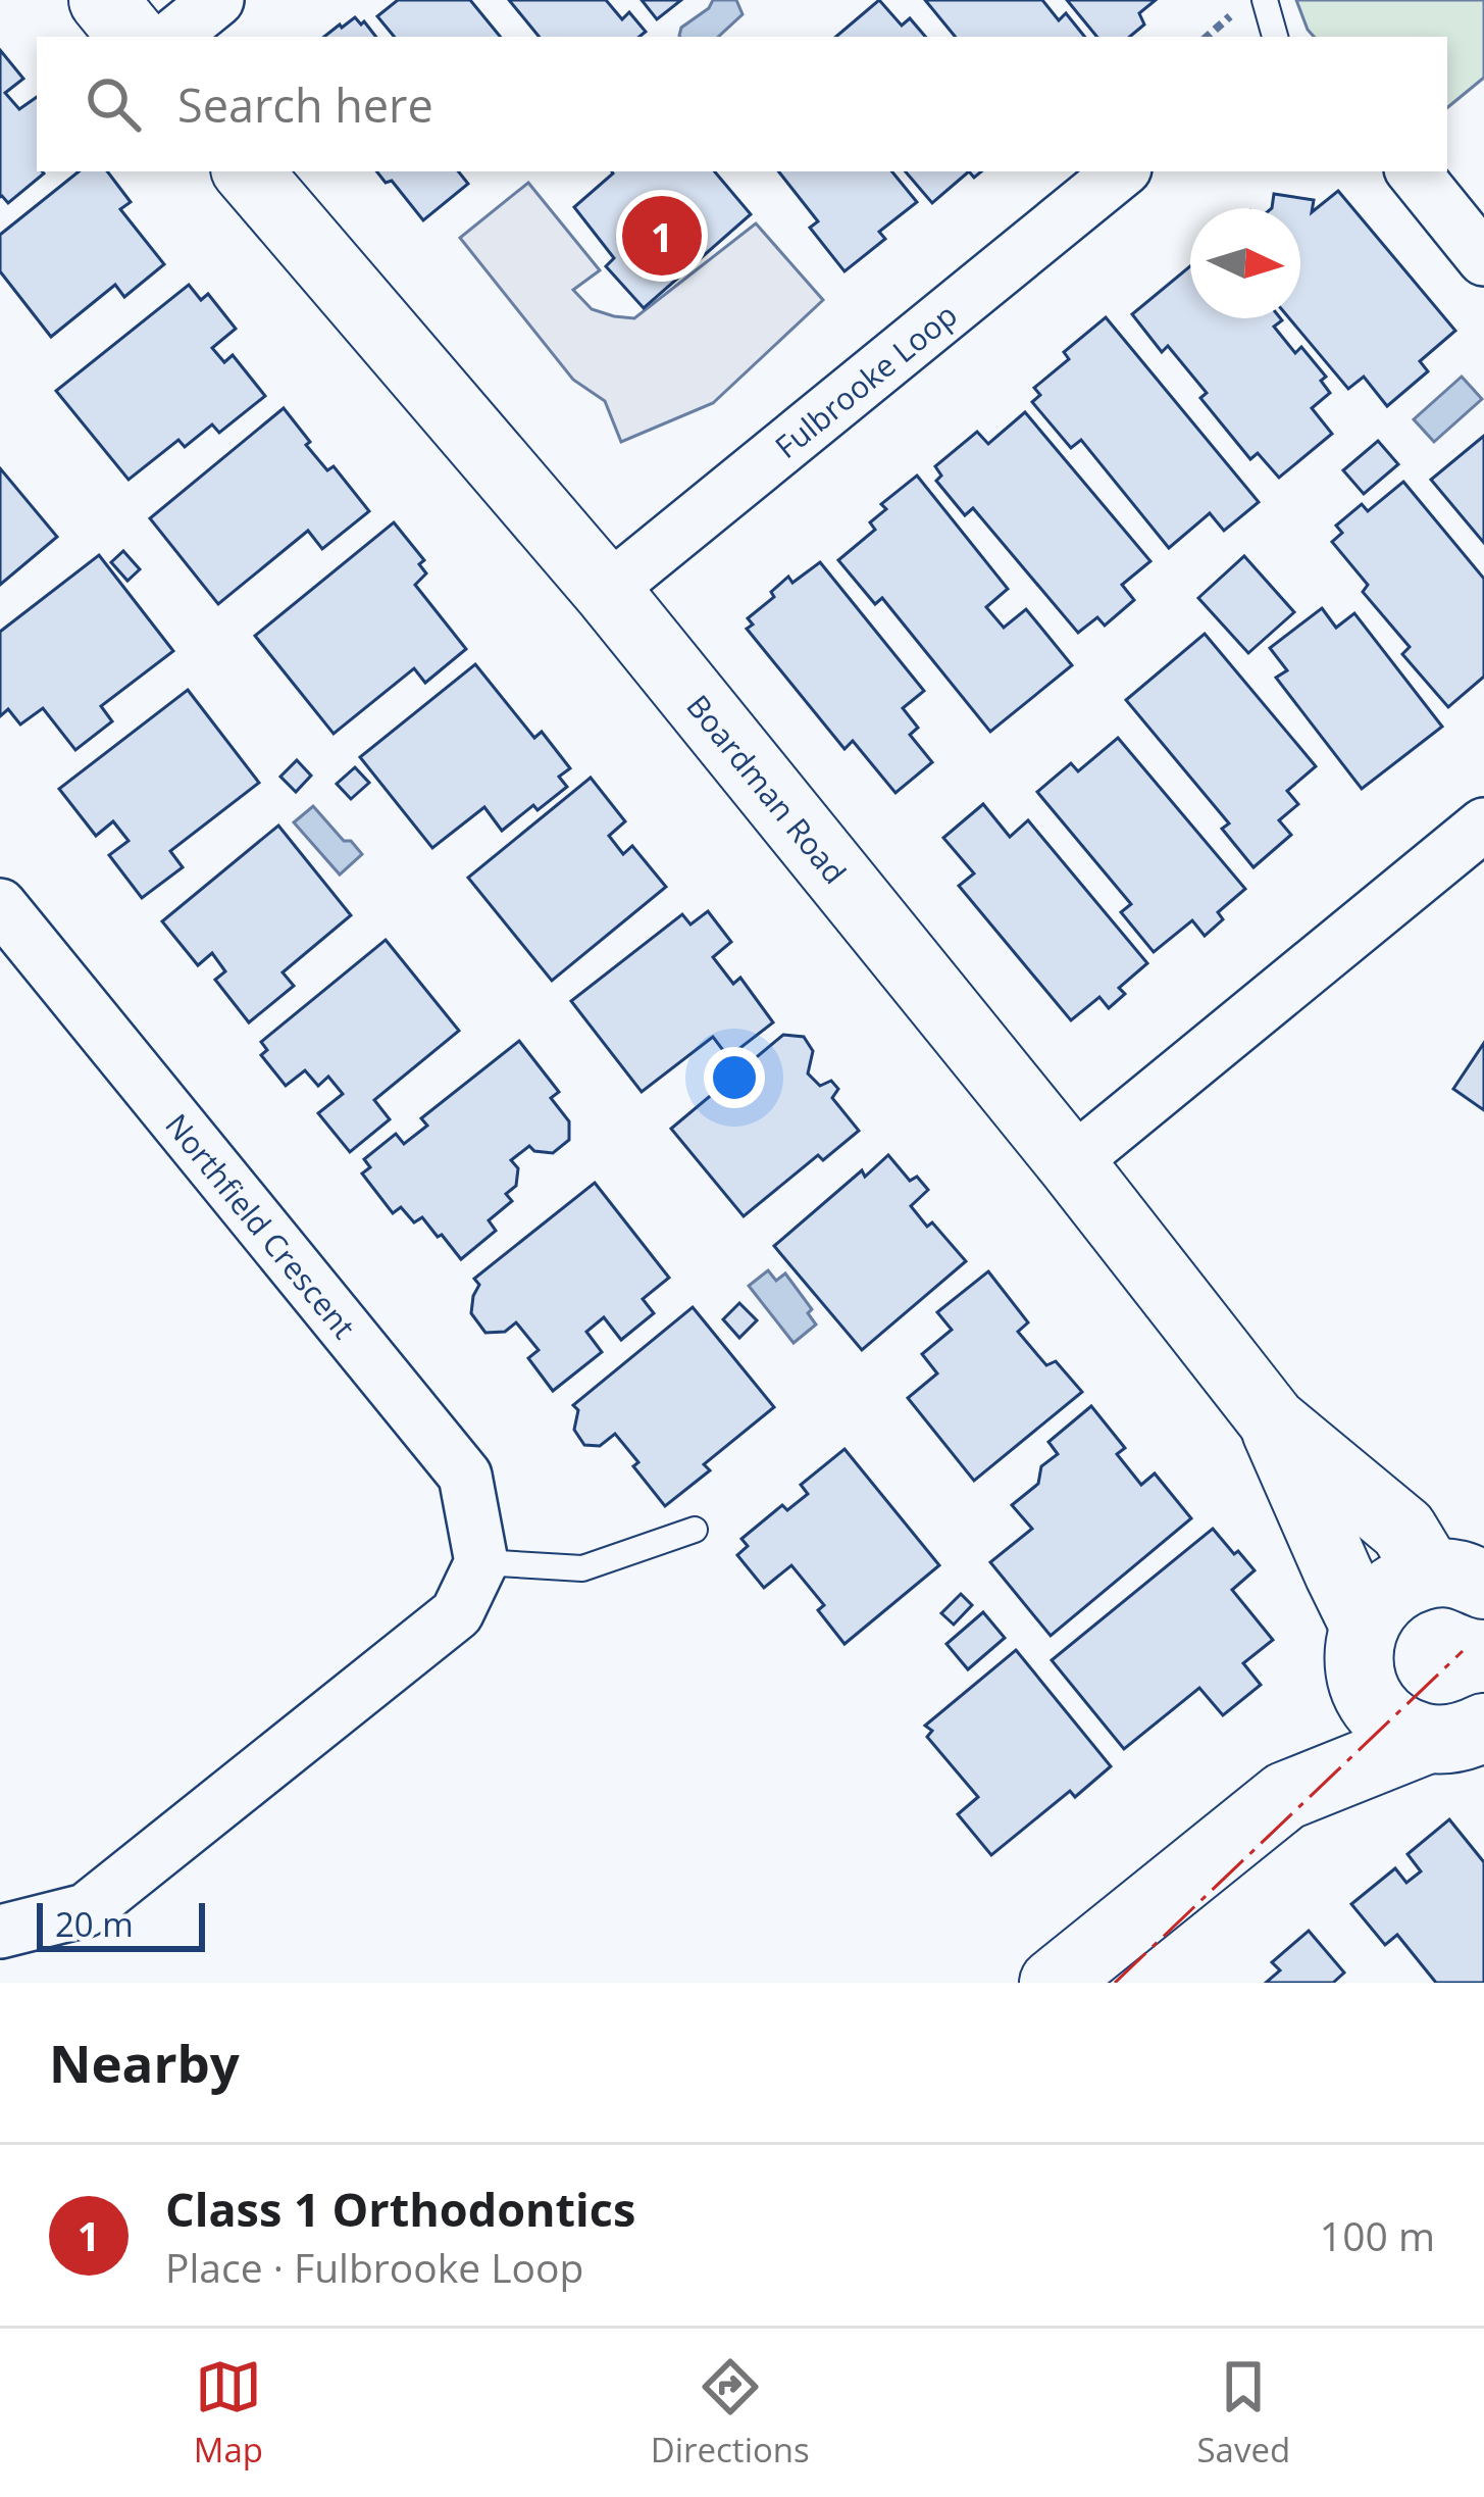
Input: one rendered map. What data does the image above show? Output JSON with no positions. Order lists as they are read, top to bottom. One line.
{"streets":{"street":["Fulbrooke Loop","Boardman Road","Northfield Crescent"]},"crossings":[["Fulbrooke Loop","Boardman Road"]],"scale_bar":"20 m","north":"right","page":{"search":"Search here","pins":"1","scale":"20 m","heading":"Nearby","list":[{"mark":"1","name":"Class 1 Orthodontics","note":"Place · Fulbrooke Loop","value":"100 m"}],"nav":["Map","Directions","Saved"]}}
